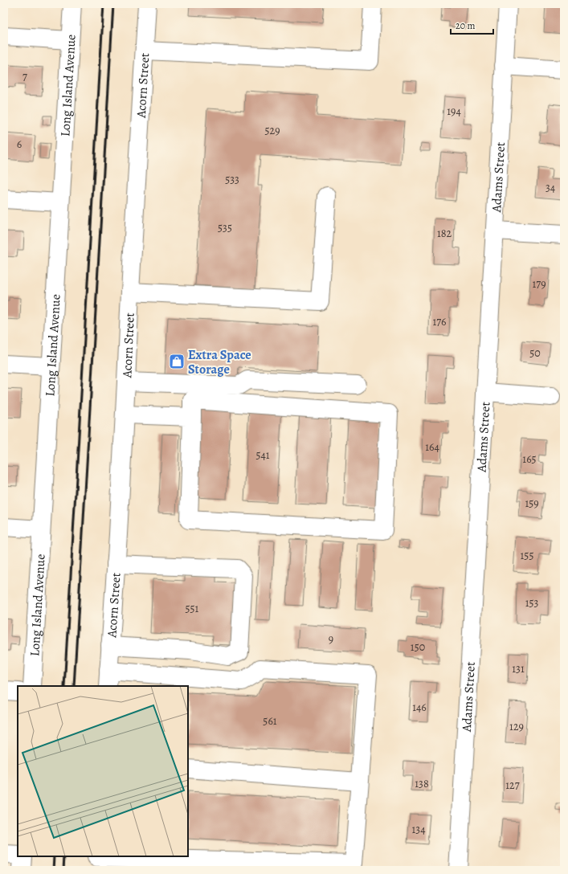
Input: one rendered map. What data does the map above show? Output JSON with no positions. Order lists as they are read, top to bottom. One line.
{"streets":{"street":["Long Island Avenue","Acorn Street","Adams Street"]},"places":{"shop":["Extra Space Storage"]},"house_numbers":["7","194","529","6","533","34","535","182","179","176","50","164","541","165","159","155","153","551","9","150","131","146","561","129","138","127","134"],"scale_bar":"20 m"}
